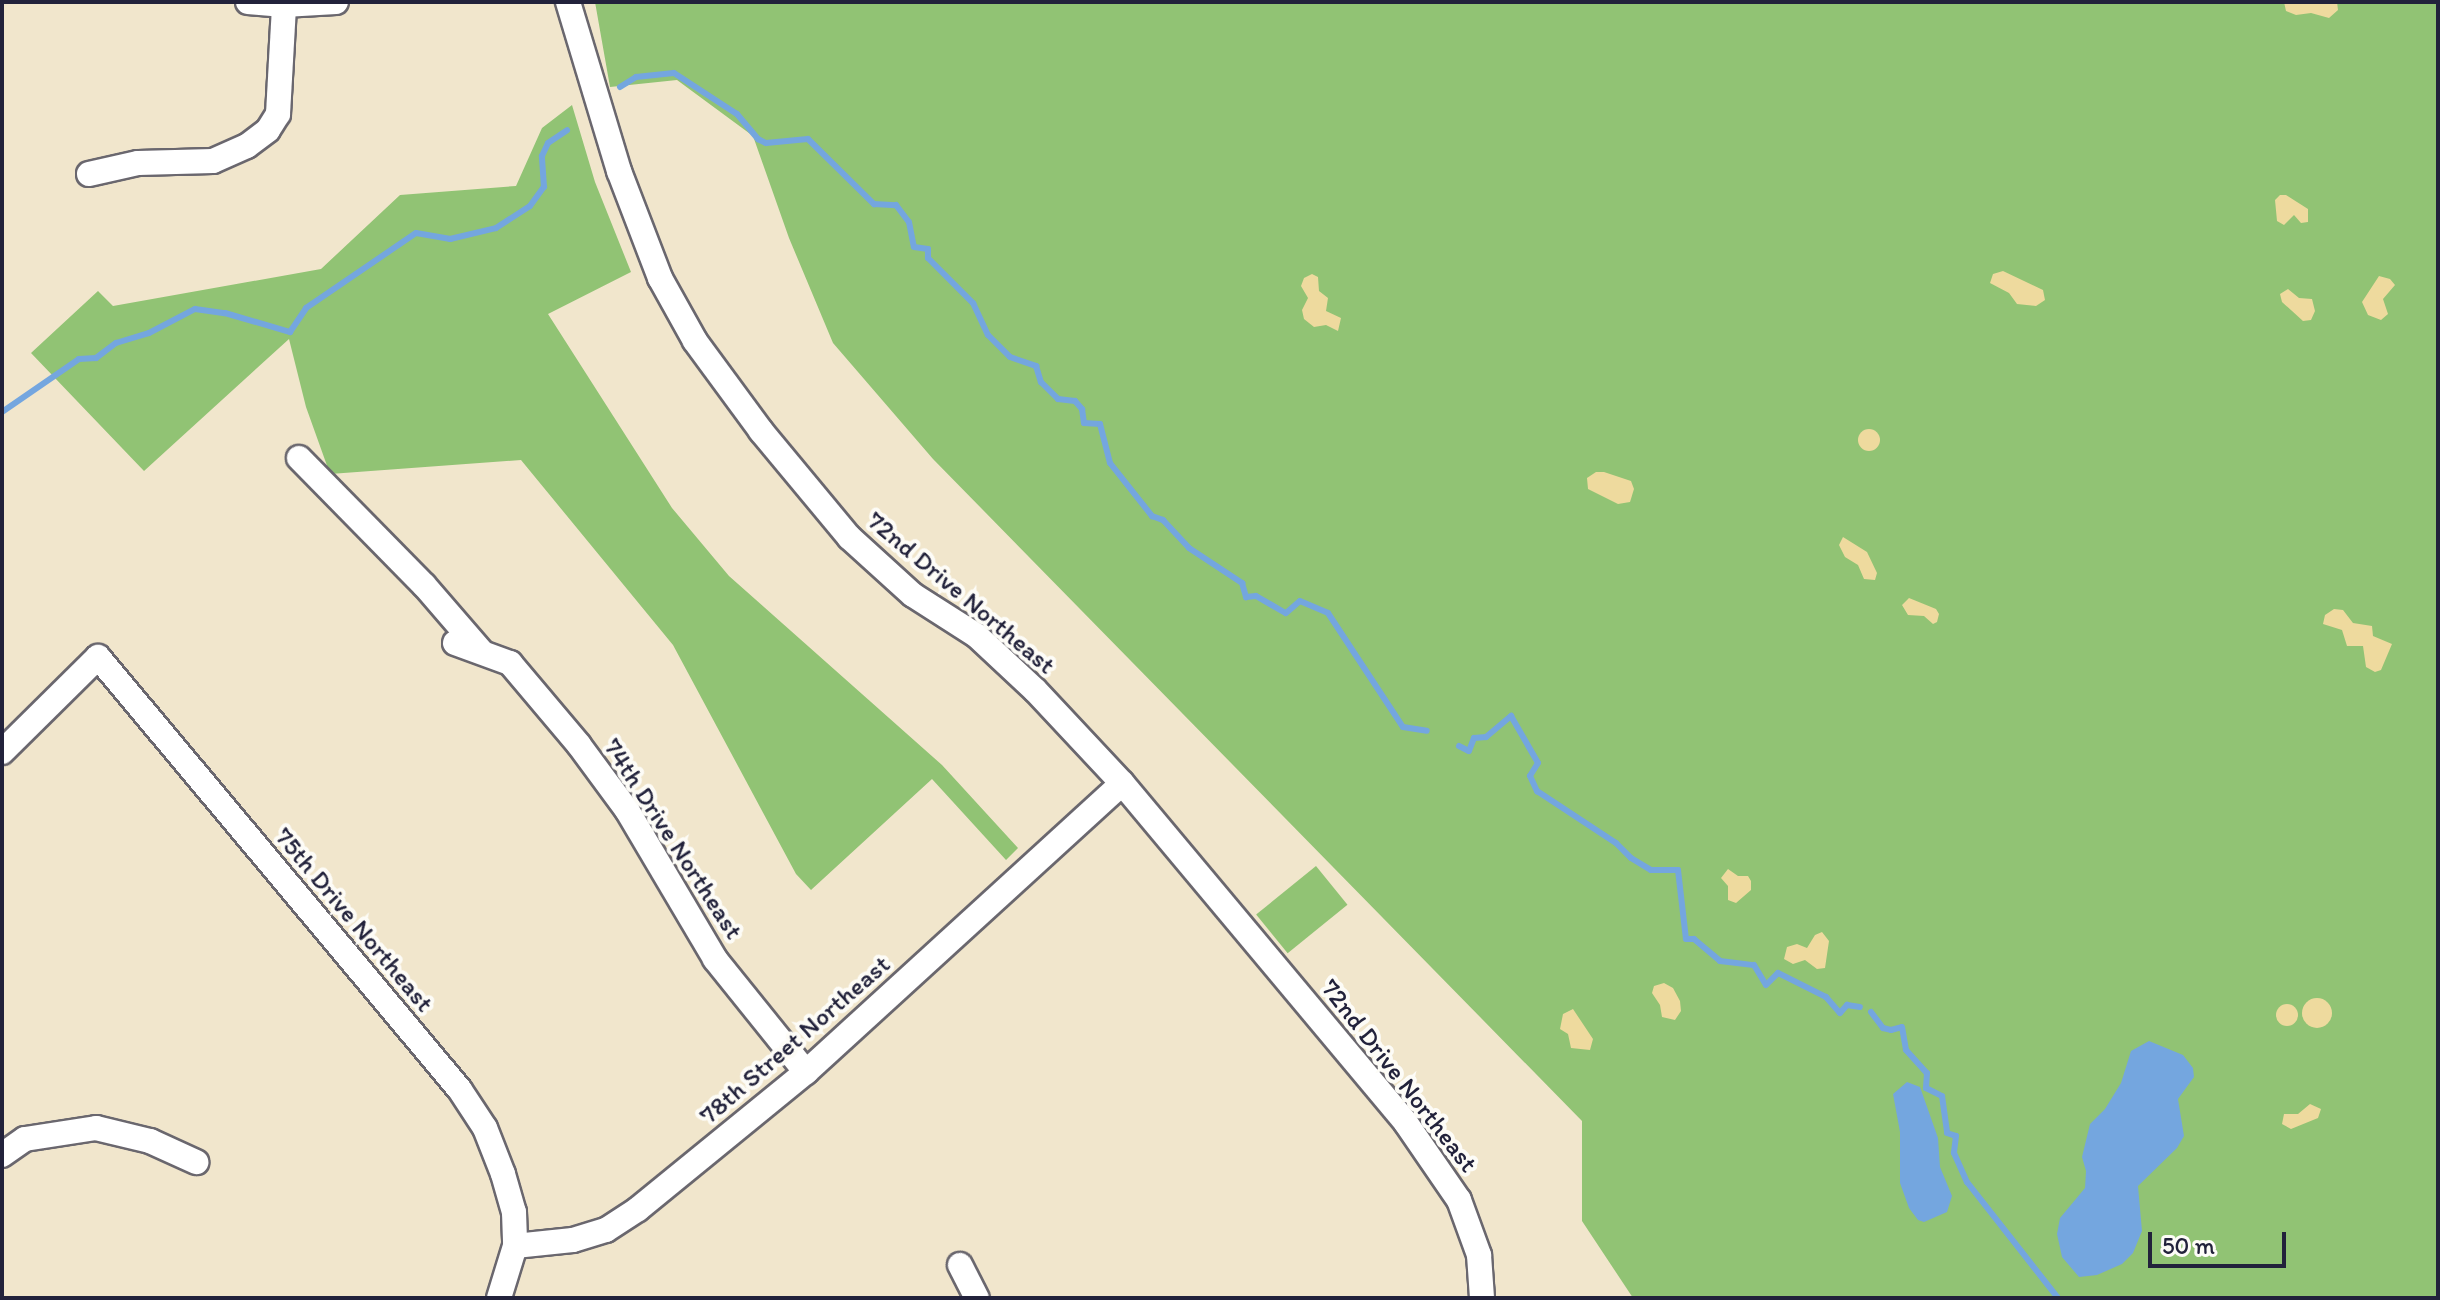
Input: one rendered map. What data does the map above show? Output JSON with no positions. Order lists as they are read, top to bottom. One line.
{"streets":{"street":["72nd Drive Northeast","74th Drive Northeast","75th Drive Northeast","78th Street Northeast"]},"crossings":[["72nd Drive Northeast","78th Street Northeast"],["74th Drive Northeast","78th Street Northeast"],["75th Drive Northeast","78th Street Northeast"]],"scale_bar":"50 m"}
